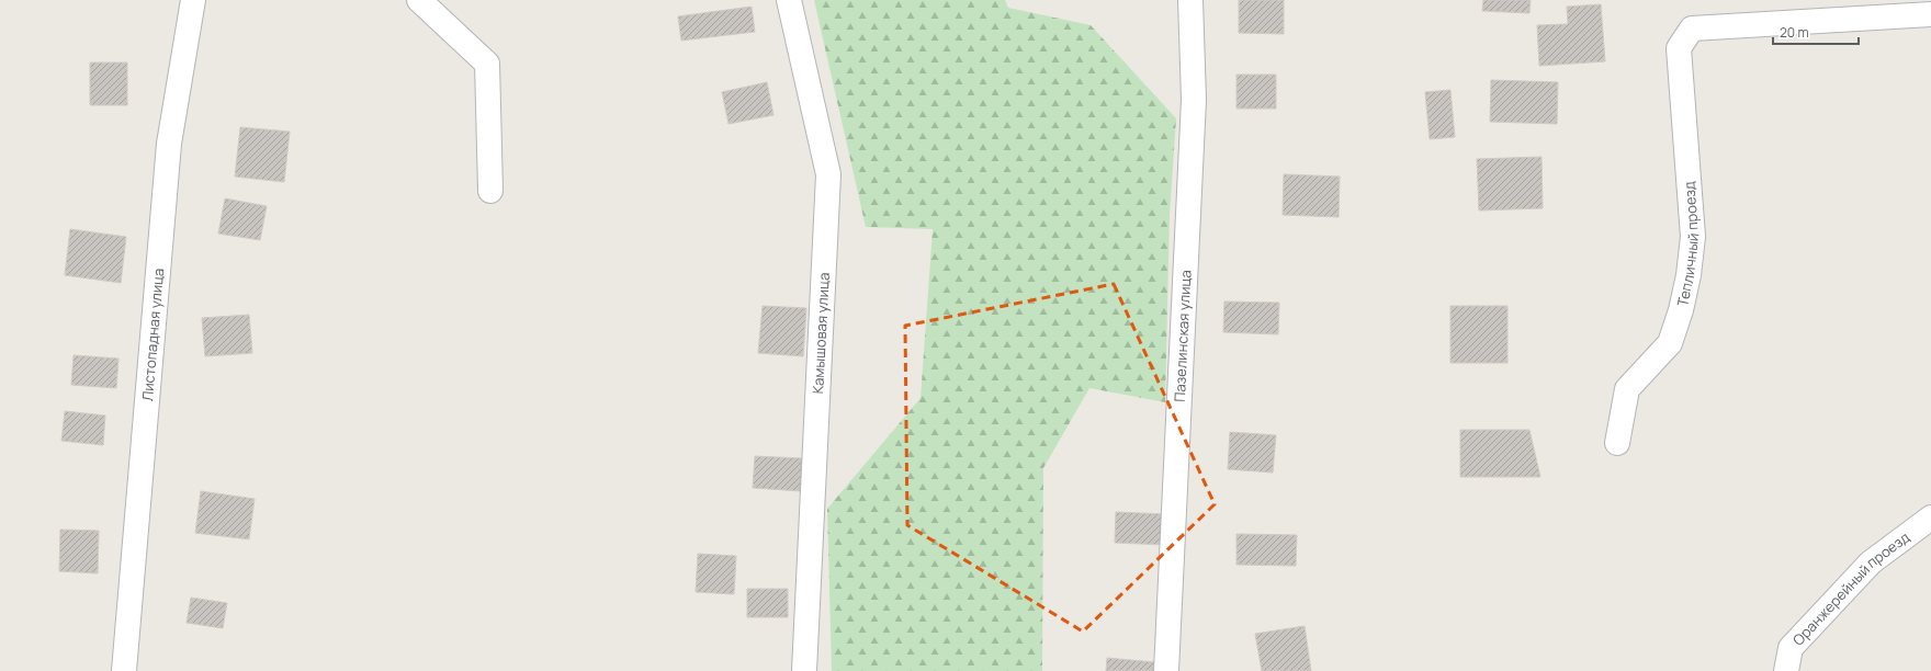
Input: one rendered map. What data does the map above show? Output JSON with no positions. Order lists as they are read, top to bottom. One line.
{"streets":{"street":["Тепличный проезд","Камышовая улица","Листопадная улица","Пазелинская улица","Оранжерейный проезд"]},"scale_bar":"20 m"}
